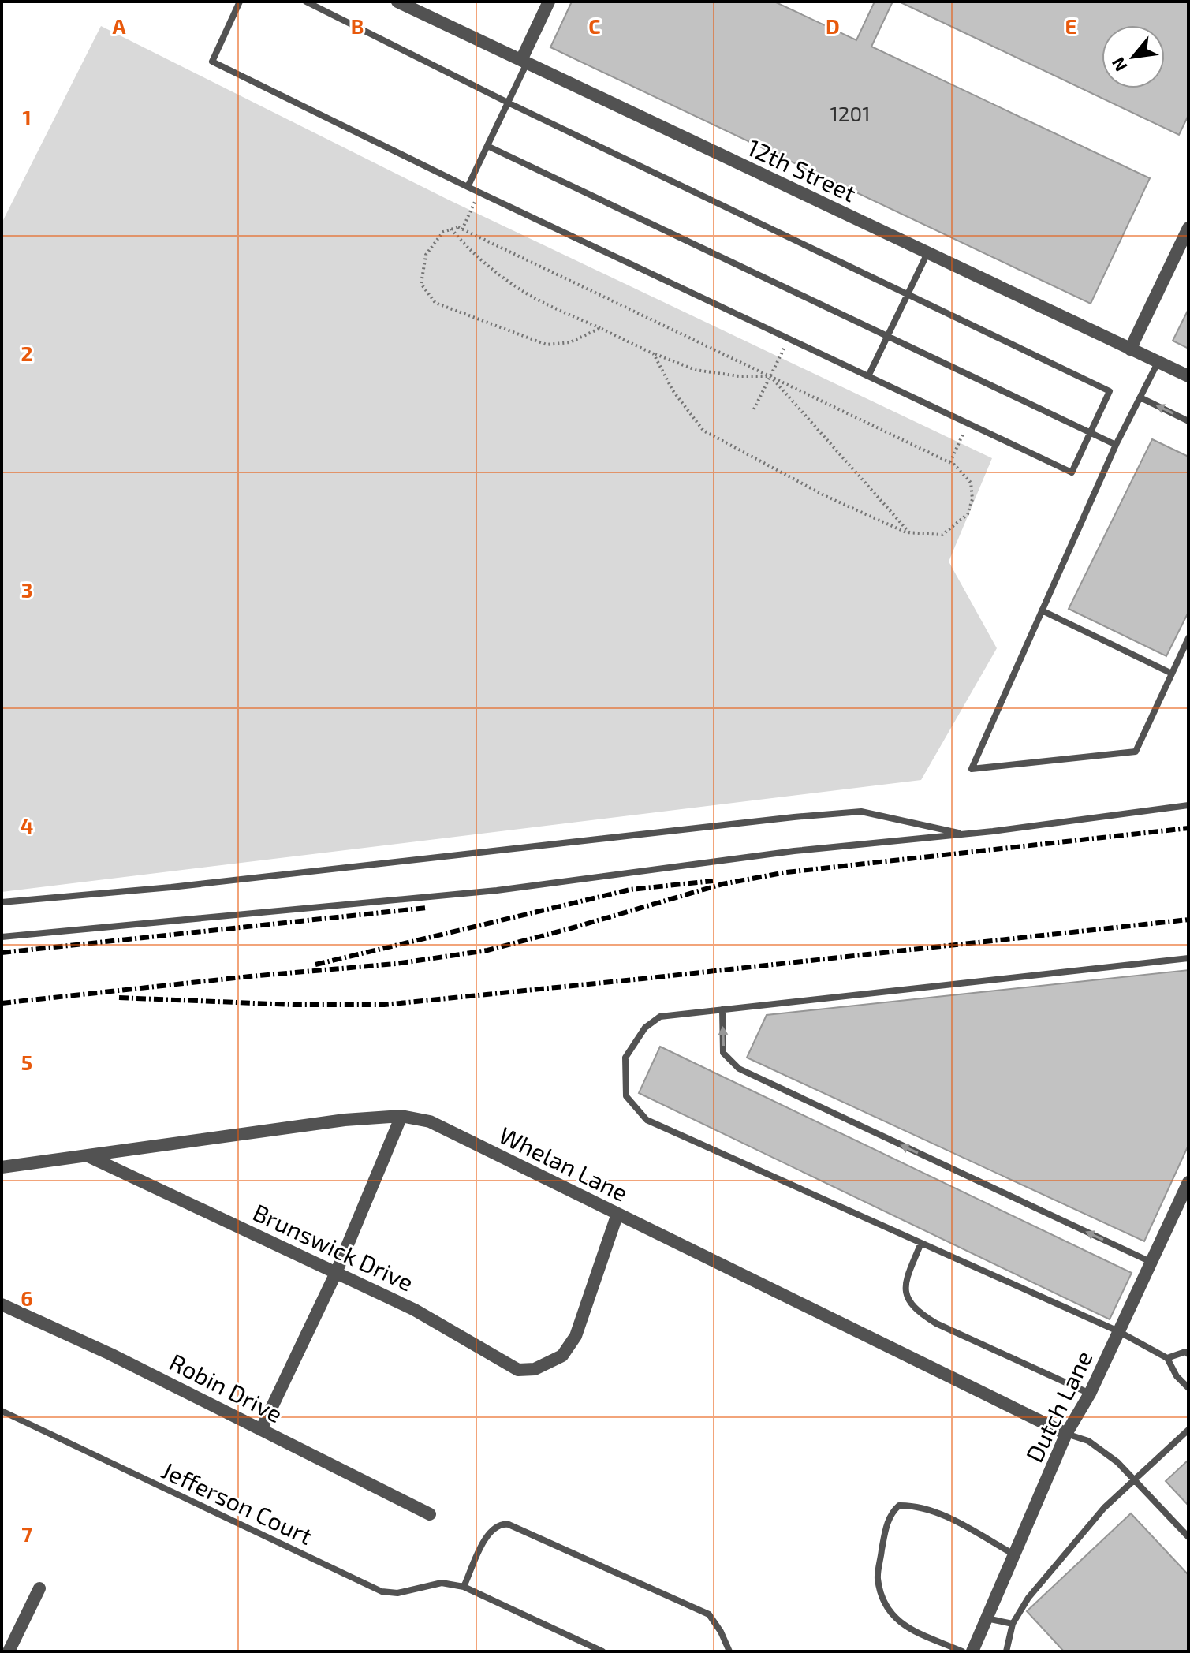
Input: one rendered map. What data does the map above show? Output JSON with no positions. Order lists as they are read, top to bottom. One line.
{"streets":{"street":["12th Street","Whelan Lane","Brunswick Drive","Robin Drive","Dutch Lane"],"lane":["Jefferson Court"]},"crossings":[["Whelan Lane","Brunswick Drive"],["Whelan Lane","Dutch Lane"]],"house_numbers":["1201"],"north":"bottom left","grid":{"columns":["A","B","C","D","E"],"rows":["1","2","3","4","5","6","7"]}}
